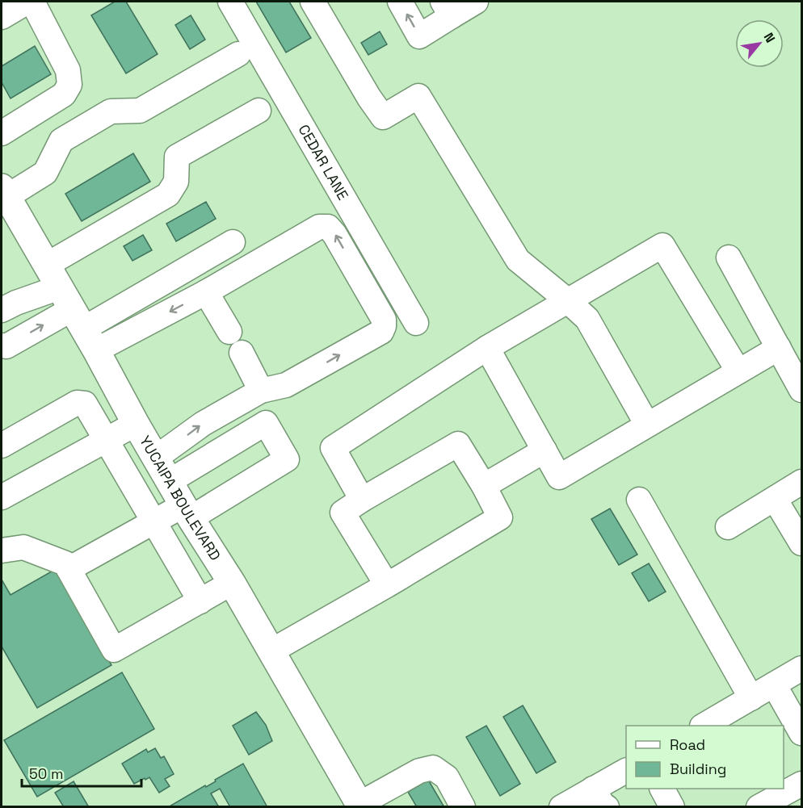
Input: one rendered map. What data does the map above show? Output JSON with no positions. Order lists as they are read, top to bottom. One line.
{"streets":{"main road":["YUCAIPA BOULEVARD"],"street":["CEDAR LANE"]},"legend":["Road","Building"],"scale_bar":"50 m","north":"top right"}
